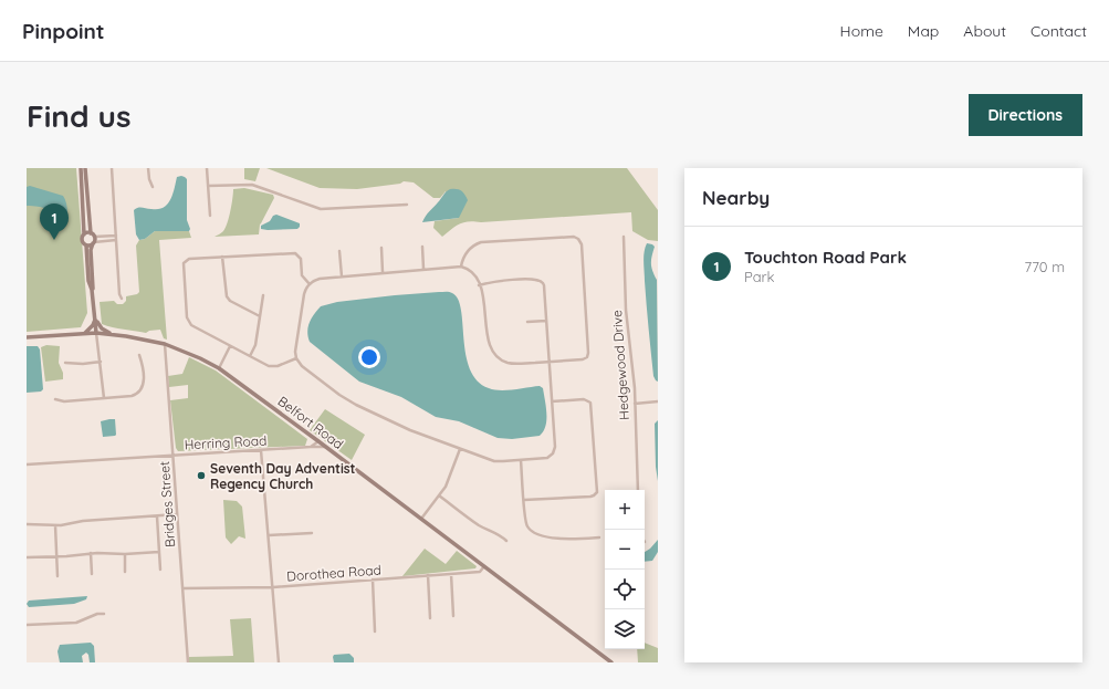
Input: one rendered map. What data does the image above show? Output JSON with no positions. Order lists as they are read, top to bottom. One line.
{"streets":{"street":["Hedgewood Drive","Belfort Road","Herring Road","Bridges Street","Dorothea Road"]},"crossings":[["Belfort Road","Herring Road"],["Belfort Road","Bridges Street"],["Belfort Road","Dorothea Road"],["Herring Road","Bridges Street"],["Bridges Street","Dorothea Road"]],"places":["Seventh Day Adventist Regency Church"],"page":{"header":"Pinpoint","nav":["Home","Map","About","Contact"],"buttons":"Directions","title":"Find us","heading":"Nearby","pins":"1","list":[{"mark":"1","name":"Touchton Road Park","note":"Park","value":"770 m"}],"map_buttons":["+","−"]}}
